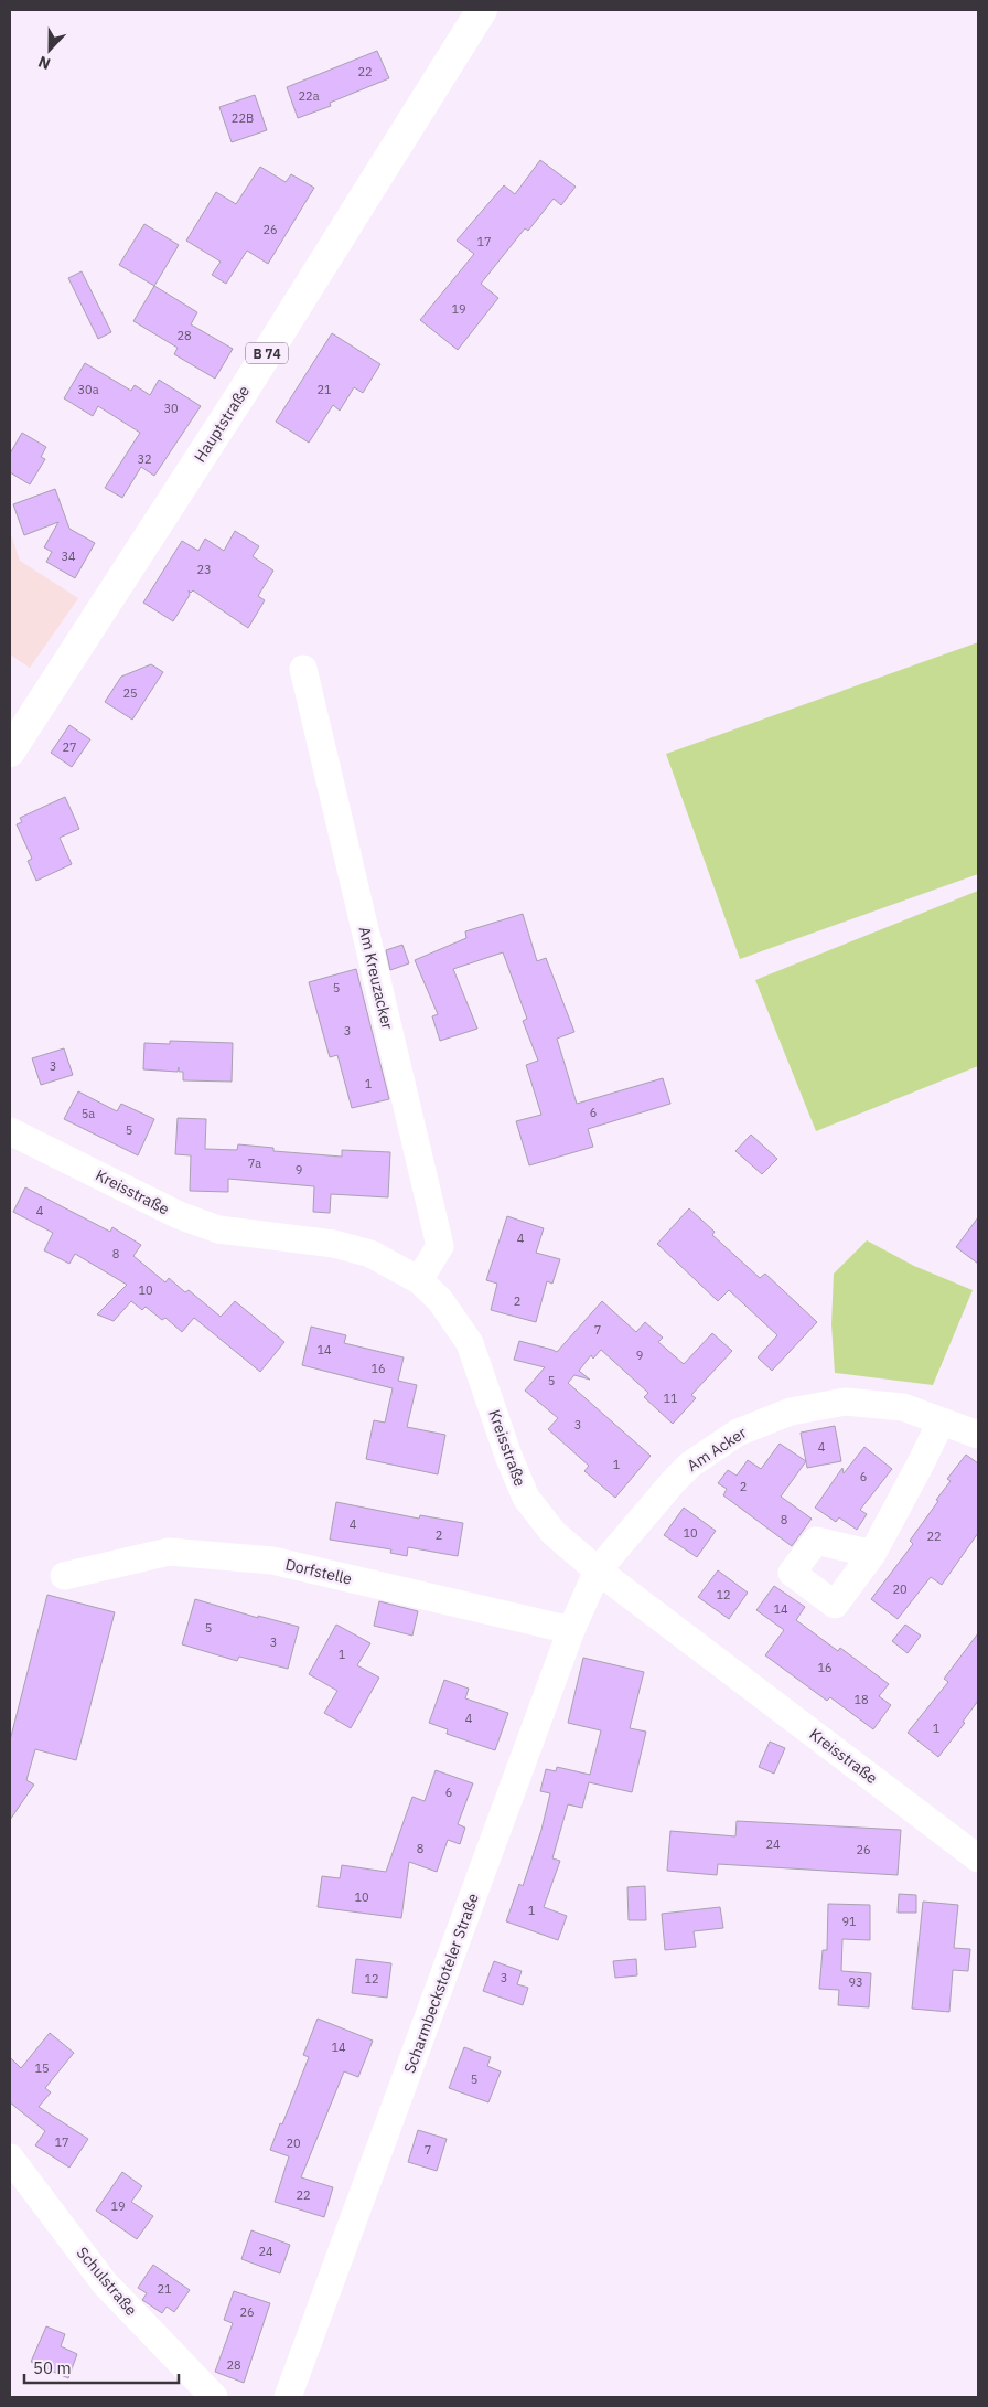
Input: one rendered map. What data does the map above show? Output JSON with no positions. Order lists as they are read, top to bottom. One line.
{"streets":{"main road":["B 74","Hauptstraße"],"street":["Am Kreuzacker","Kreisstraße","Am Acker","Dorfstelle","Scharmbeckstoteler Straße","Schulstraße"]},"crossings":[["Am Kreuzacker","Kreisstraße"],["Kreisstraße","Am Acker"],["Kreisstraße","Scharmbeckstoteler Straße"],["Am Acker","Scharmbeckstoteler Straße"],["Dorfstelle","Scharmbeckstoteler Straße"]],"house_numbers":["22","22a","22B","26","17","19","28","30a","21","30","32","34","23","25","27","5","3","3","1","6","5a","5","7a","9","4","4","8","10","2","7","14","9","16","5","11","3","4","1","6","2","8","4","10","2","22","20","12","14","5","3","1","16","18","4","1","6","24","8","26","10","1","91","3","12","93","14","15","5","17","20","7","22","19","24","21","26","28"],"scale_bar":"50 m","north":"bottom"}
